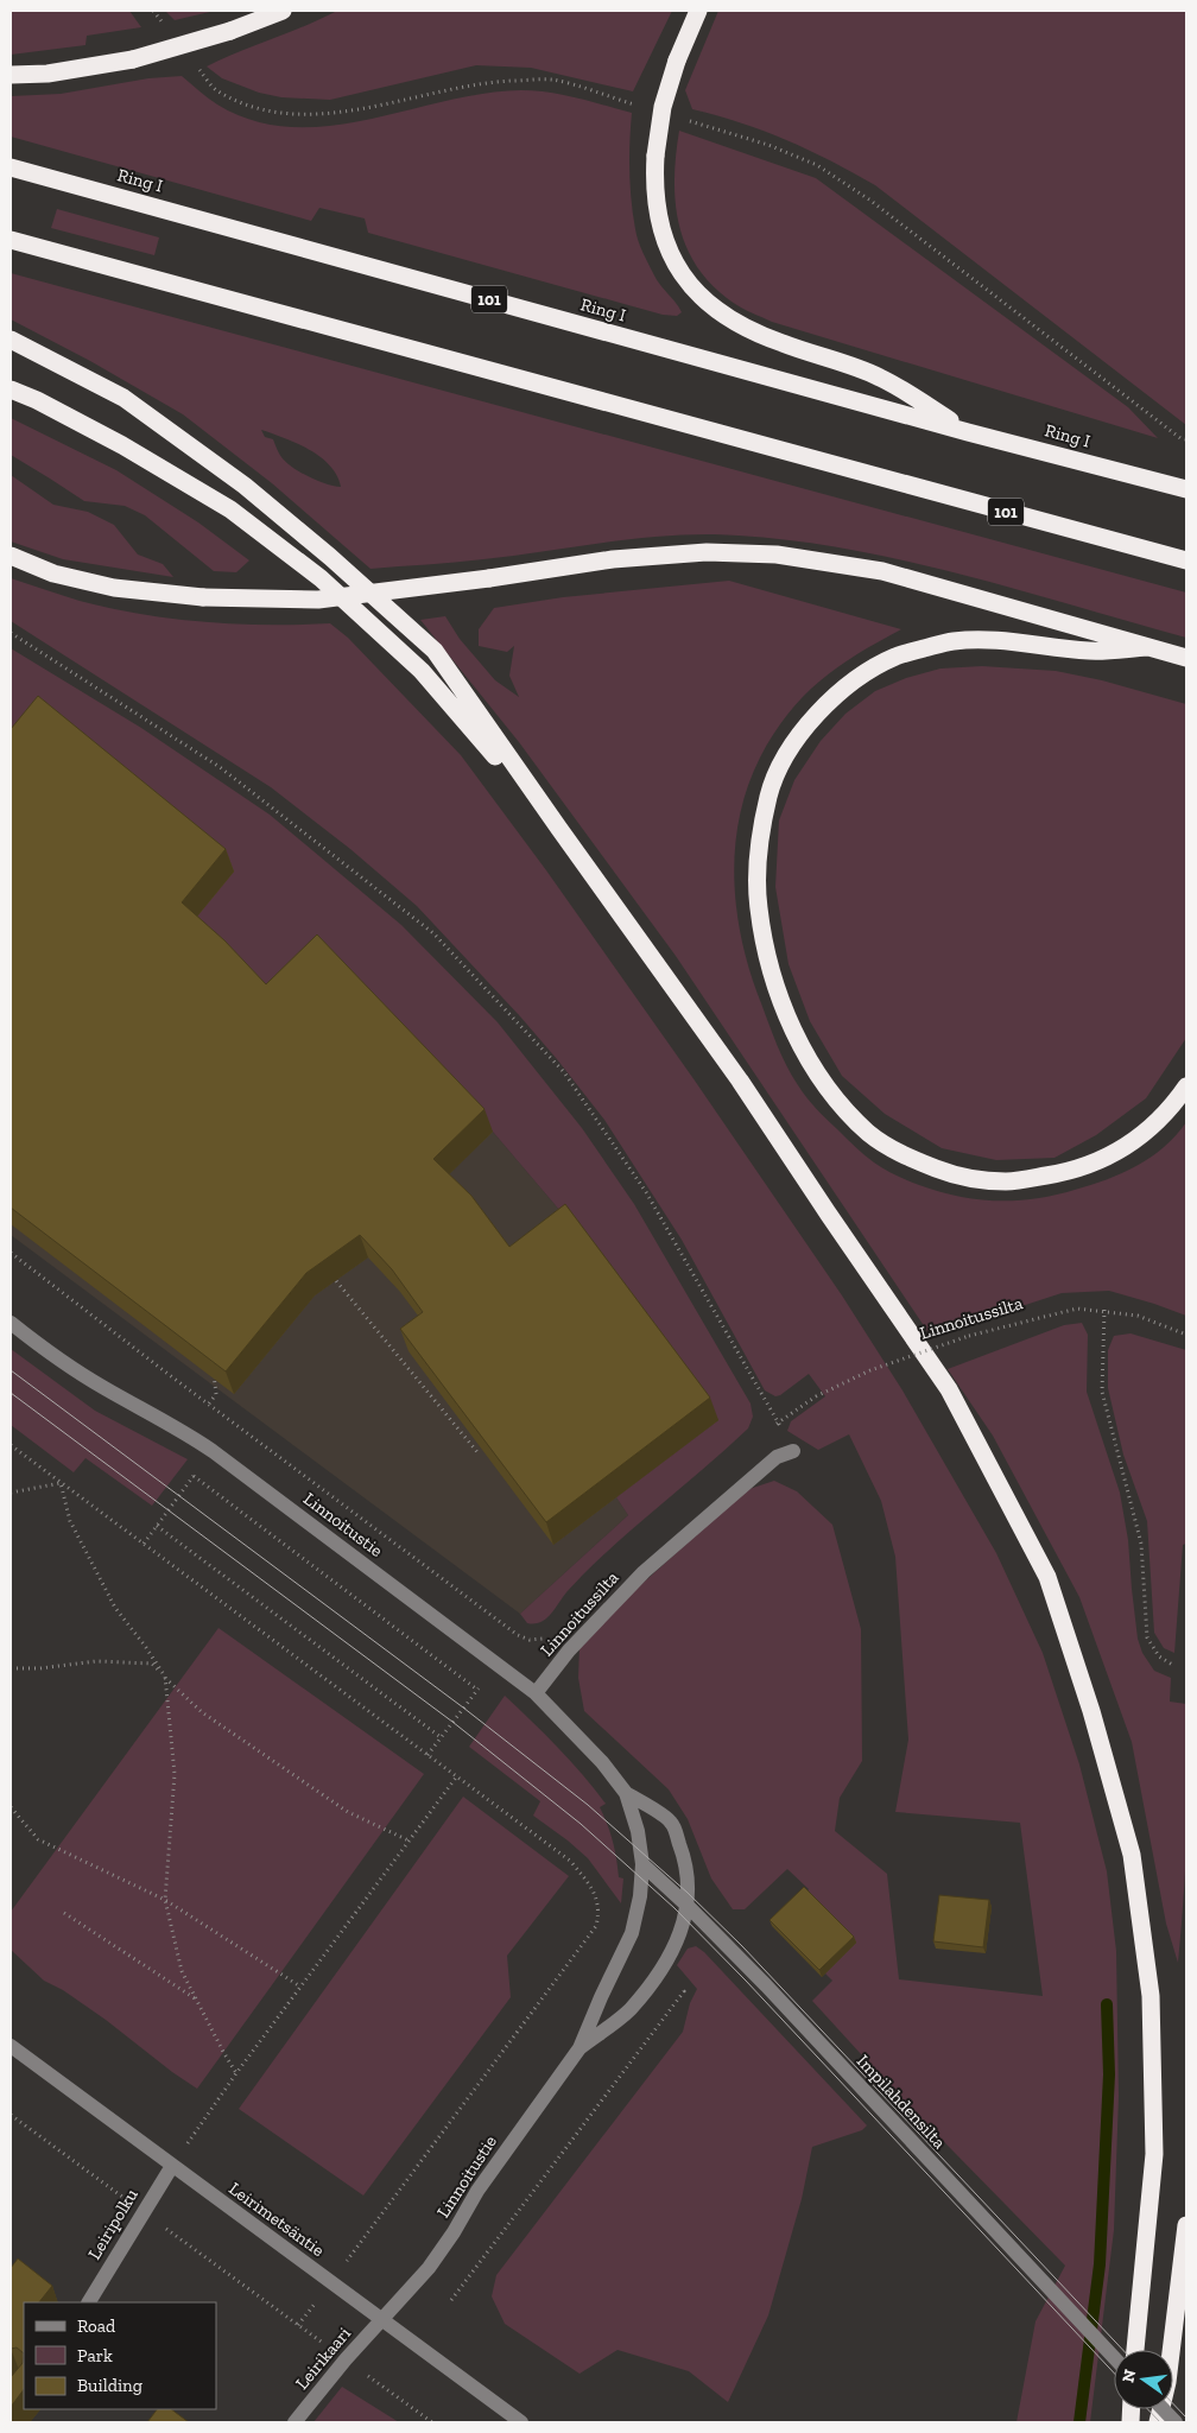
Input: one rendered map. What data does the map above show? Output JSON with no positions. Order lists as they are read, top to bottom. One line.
{"streets":{"highway":["Ring I","101"],"street":["Linnoitussilta","Linnoitustie","Impilahdensilta","Leirimetsäntie","Leiripolku","Leirikaari"]},"crossings":[["Linnoitussilta","Linnoitustie"],["Linnoitustie","Impilahdensilta"],["Linnoitustie","Leirimetsäntie"],["Linnoitustie","Leirikaari"],["Leirimetsäntie","Leiripolku"],["Leirimetsäntie","Leirikaari"]],"legend":["Road","Park","Building"],"north":"left"}
